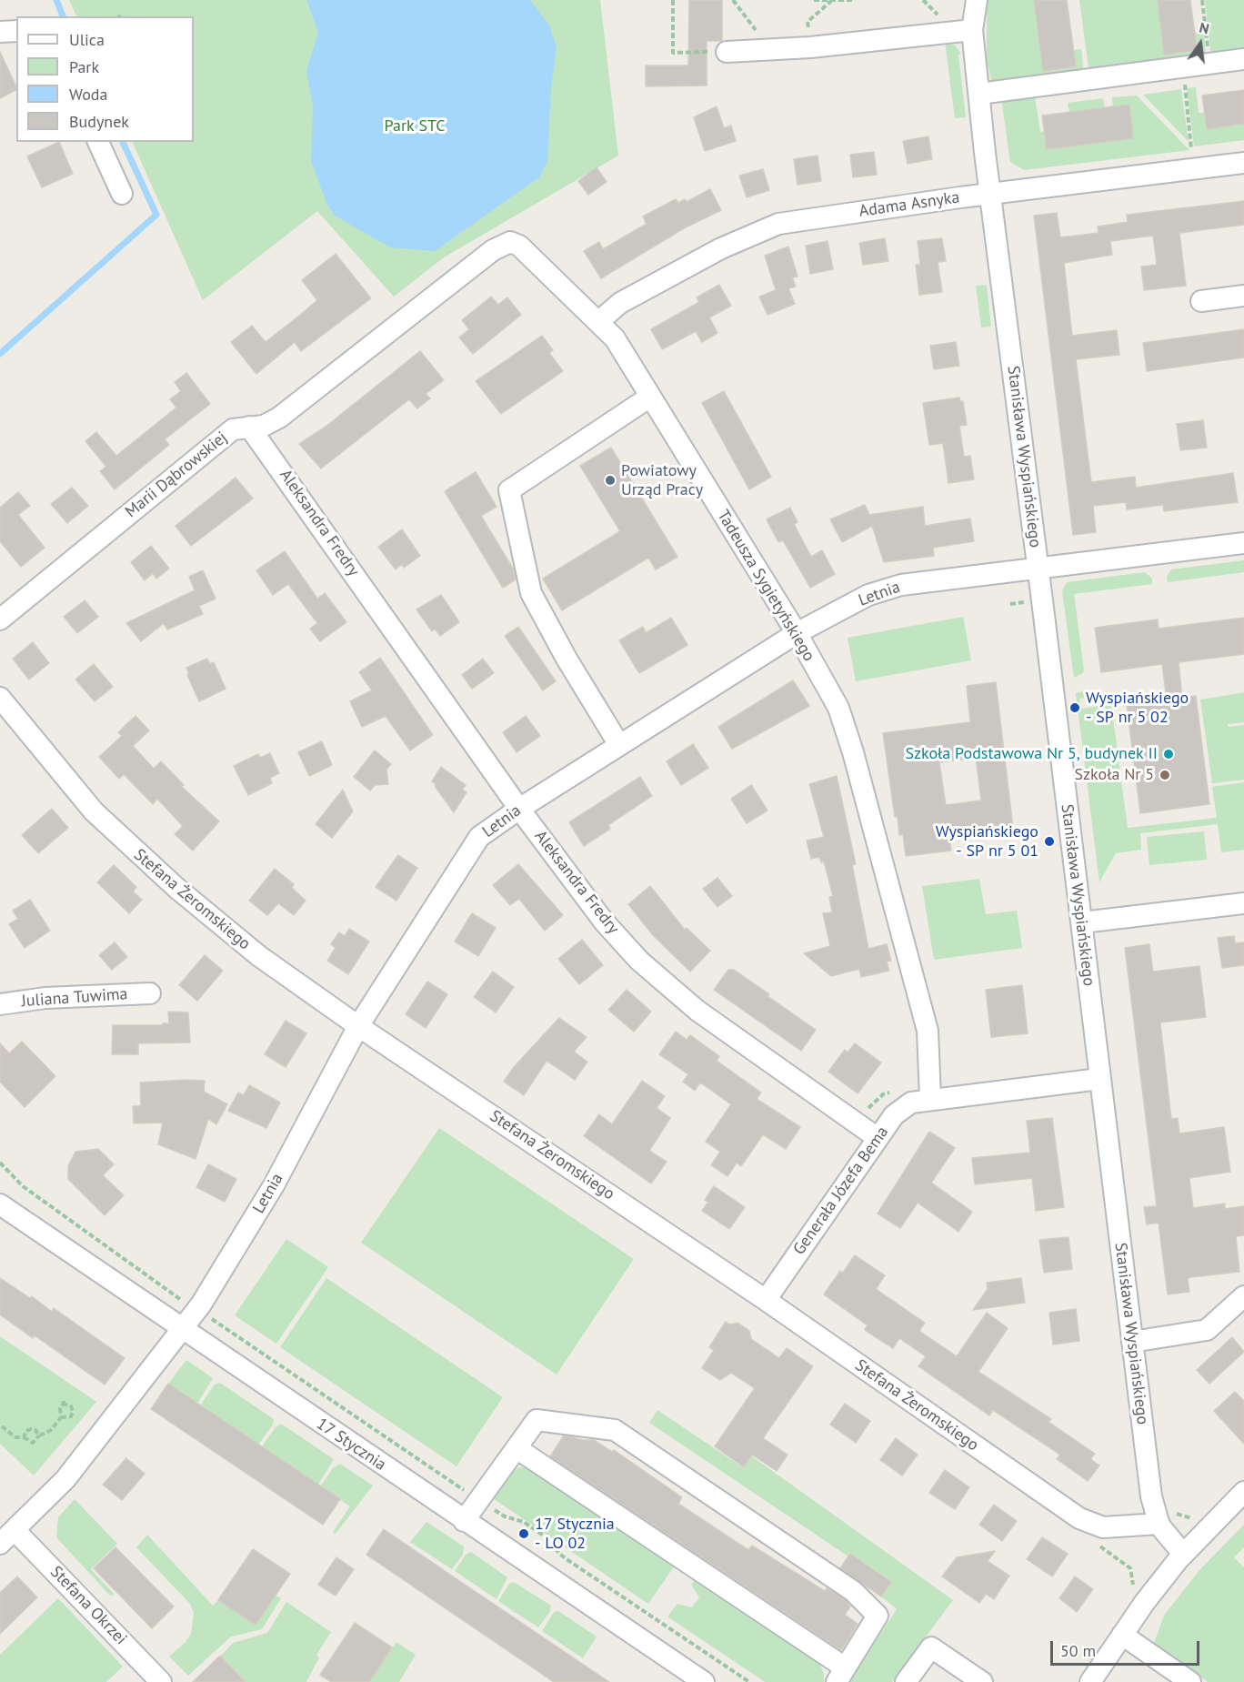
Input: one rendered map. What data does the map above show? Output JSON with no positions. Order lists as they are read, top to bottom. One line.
{"streets":{"street":["Adama Asnyka","Stanisława Wyspiańskiego","Marii Dąbrowskiej","Aleksandra Fredry","Tadeusza Sygietyńskiego","Letnia","Stefana Żeromskiego","Juliana Tuwima","Generała Józefa Bema","17 Stycznia","Stefana Okrzei"]},"crossings":[["Adama Asnyka","Stanisława Wyspiańskiego"],["Adama Asnyka","Tadeusza Sygietyńskiego"],["Stanisława Wyspiańskiego","Letnia"],["Stanisława Wyspiańskiego","Stefana Żeromskiego"],["Stanisława Wyspiańskiego","Generała Józefa Bema"],["Marii Dąbrowskiej","Aleksandra Fredry"],["Marii Dąbrowskiej","Tadeusza Sygietyńskiego"],["Aleksandra Fredry","Letnia"],["Aleksandra Fredry","Generała Józefa Bema"],["Tadeusza Sygietyńskiego","Letnia"],["Tadeusza Sygietyńskiego","Generała Józefa Bema"],["Letnia","Stefana Żeromskiego"],["Letnia","17 Stycznia"],["Letnia","Stefana Okrzei"],["Stefana Żeromskiego","Generała Józefa Bema"]],"parks":["Park STC"],"places":["Powiatowy Urząd Pracy","Wyspiańskiego - SP nr 5 02","Szkoła Podstawowa Nr 5, budynek II","Szkoła Nr 5","Wyspiańskiego - SP nr 5 01","17 Stycznia - LO 02"],"legend":["Ulica","Park","Woda","Budynek"],"scale_bar":"50 m","north":"top"}
